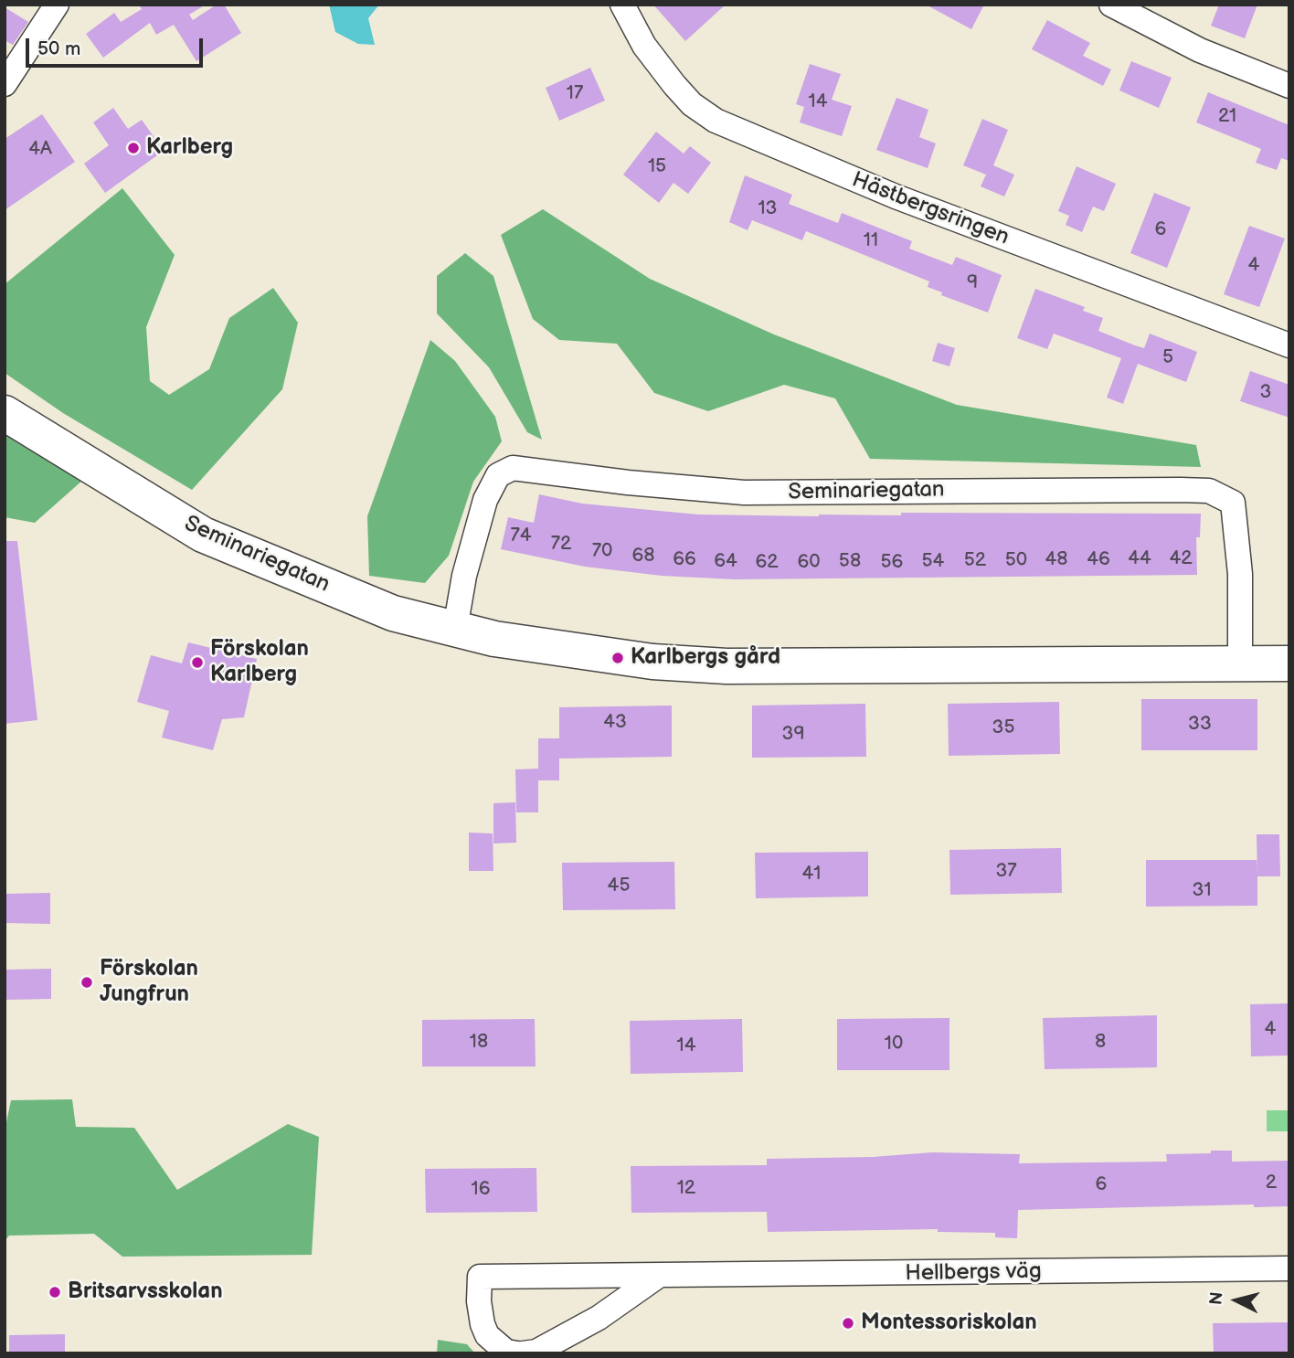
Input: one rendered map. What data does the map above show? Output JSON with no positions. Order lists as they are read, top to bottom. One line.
{"streets":{"street":["Hästbergsringen","Seminariegatan","Hellbergs väg"]},"places":["Karlberg","Karlbergs gård","Förskolan Karlberg","Förskolan Jungfrun","Britsarvsskolan","Montessoriskolan"],"house_numbers":["17","14","21","4A","15","13","6","11","4","9","5","3","74","72","70","68","44","42","66","48","46","52","50","64","58","54","62","60","56","43","33","35","39","37","41","45","31","4","18","8","10","14","2","6","12","16"],"scale_bar":"50 m","north":"left"}
